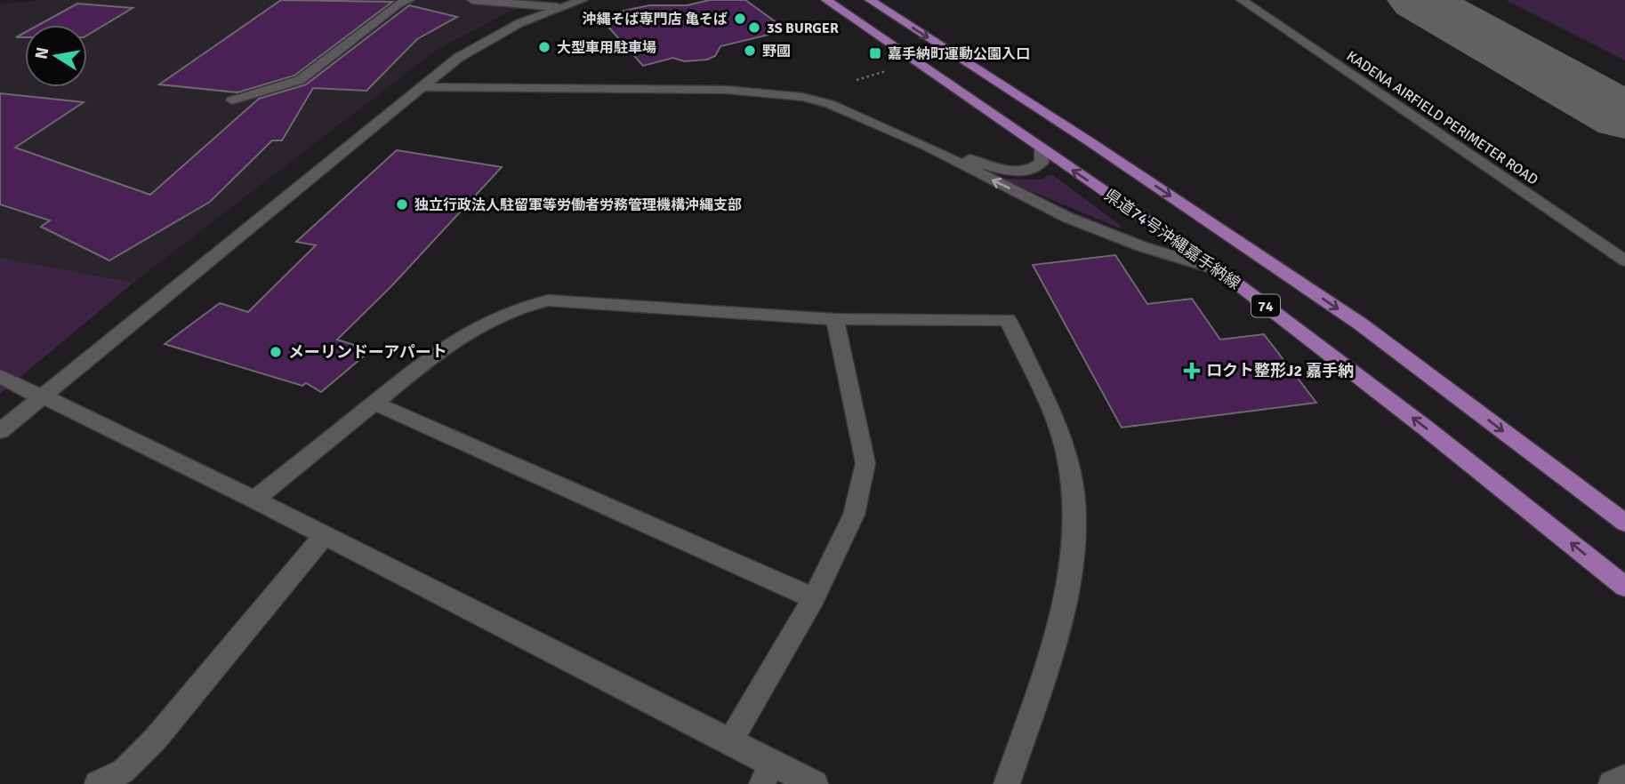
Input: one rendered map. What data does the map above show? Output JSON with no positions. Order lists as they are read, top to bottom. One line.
{"streets":{"main road":["県道74号沖縄嘉手納線","74"],"street":["KADENA AIRFIELD PERIMETER ROAD"]},"places":{"other":["沖縄そば専門店 亀そば","3S BURGER","大型車用駐車場","野國","独立行政法人駐留軍等労働者労務管理機構沖縄支部","メーリンドーアパート"],"transit":["嘉手納町運動公園入口"],"health":["ロクト整形J2 嘉手納"]},"north":"left"}
